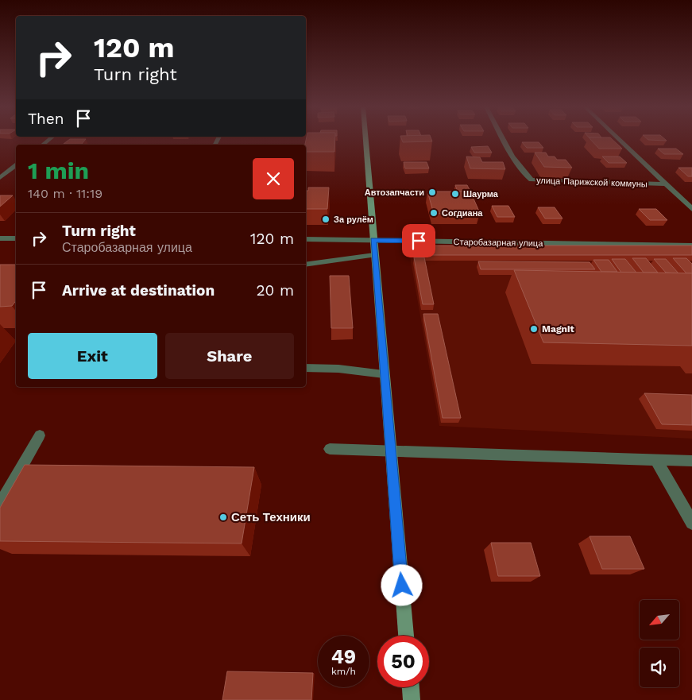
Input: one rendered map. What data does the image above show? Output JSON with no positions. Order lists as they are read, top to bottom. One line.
{"streets":{"street":["улица Парижской коммуны","Старобазарная улица"]},"places":["Автозапчасти","Шаурма","Согдиана","За рулём","Magnit","Сеть Техники"],"north":"bottom left","page":{"turn":["120 m","Turn right"],"then":"Then","heading":["1 min","140 m · 11:19"],"list":[{"name":"Turn right","note":"Старобазарная улица","value":"120 m"},{"name":"Arrive at destination","value":"20 m"}],"buttons":["Exit","Share"],"speed":"49 km/h","limit":"50"}}
